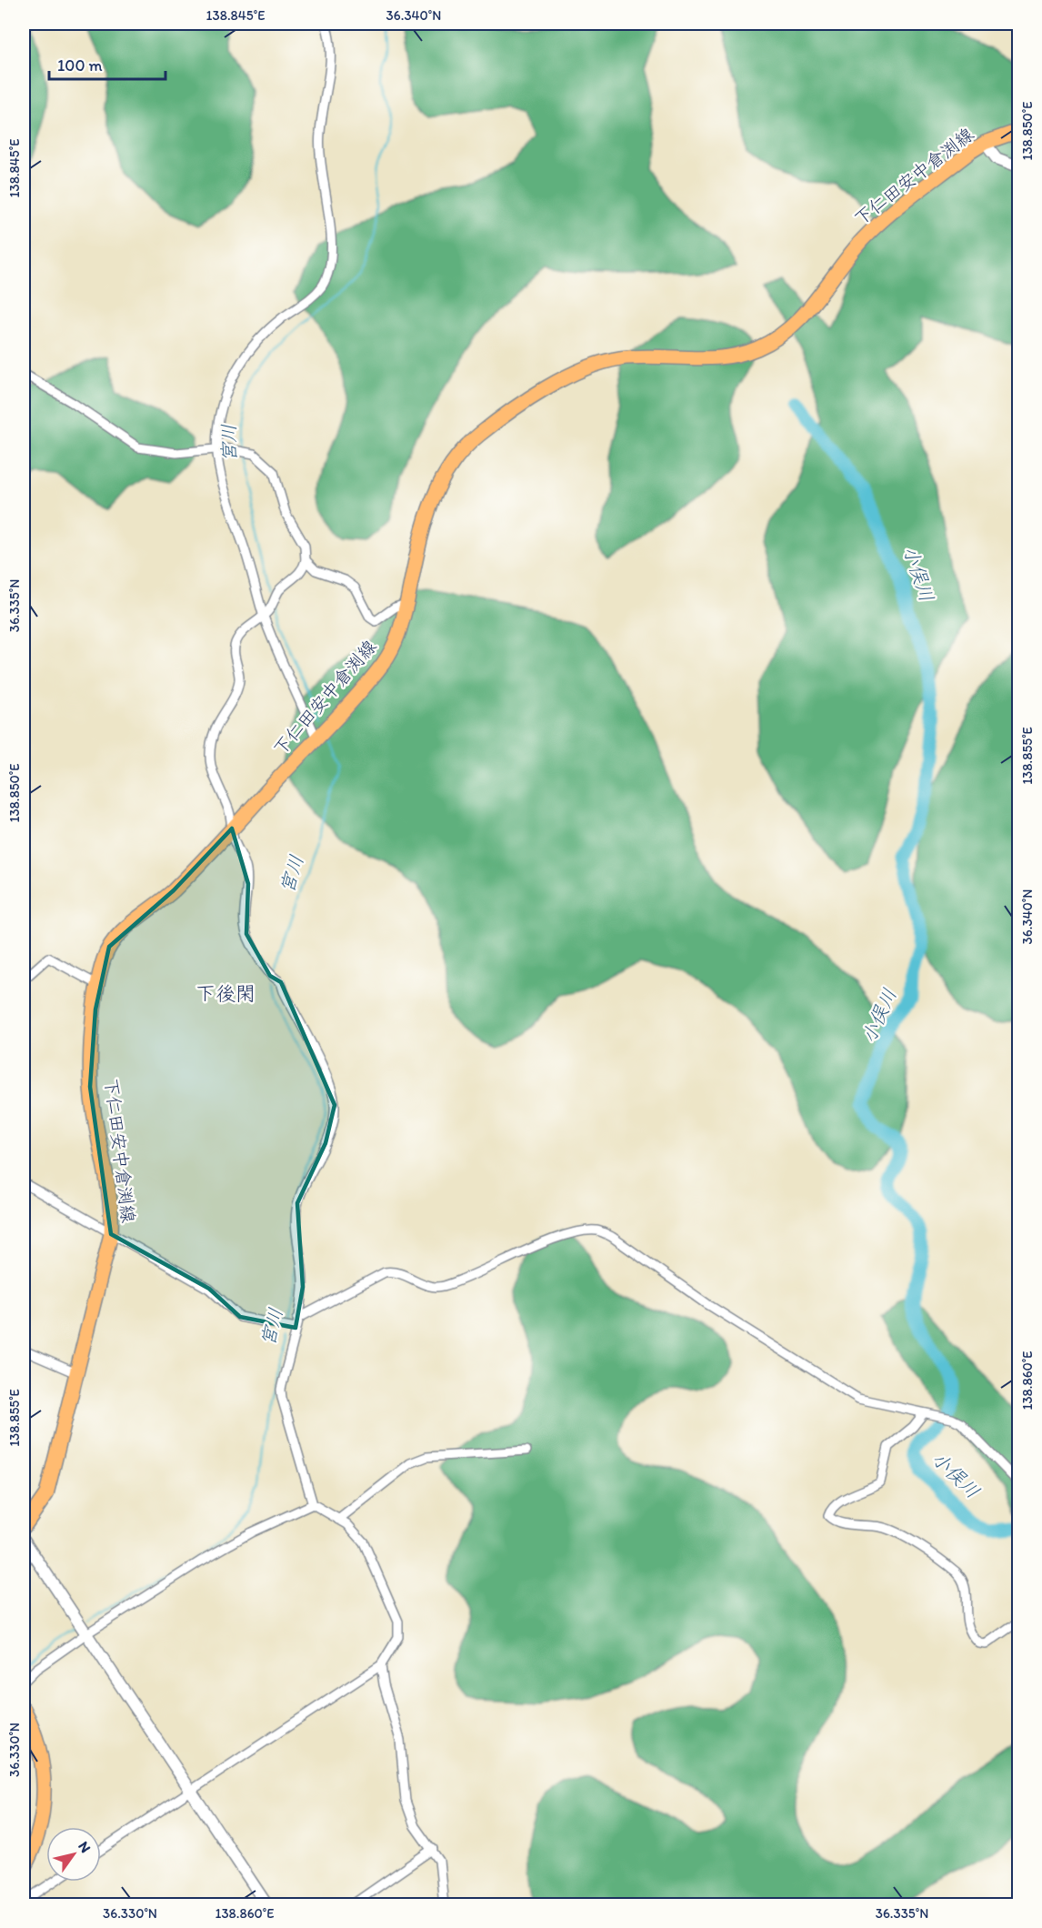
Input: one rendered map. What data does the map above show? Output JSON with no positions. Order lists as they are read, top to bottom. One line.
{"streets":{"main road":["下仁田安中倉渕線"]},"districts":["下後閑"],"water":["宮川","小俣川"],"scale_bar":"100 m","north":"top right","coordinates":["138.845°E","36.340°N","138.850°E","36.335°N","138.855°E","138.860°E","36.330°N"]}
